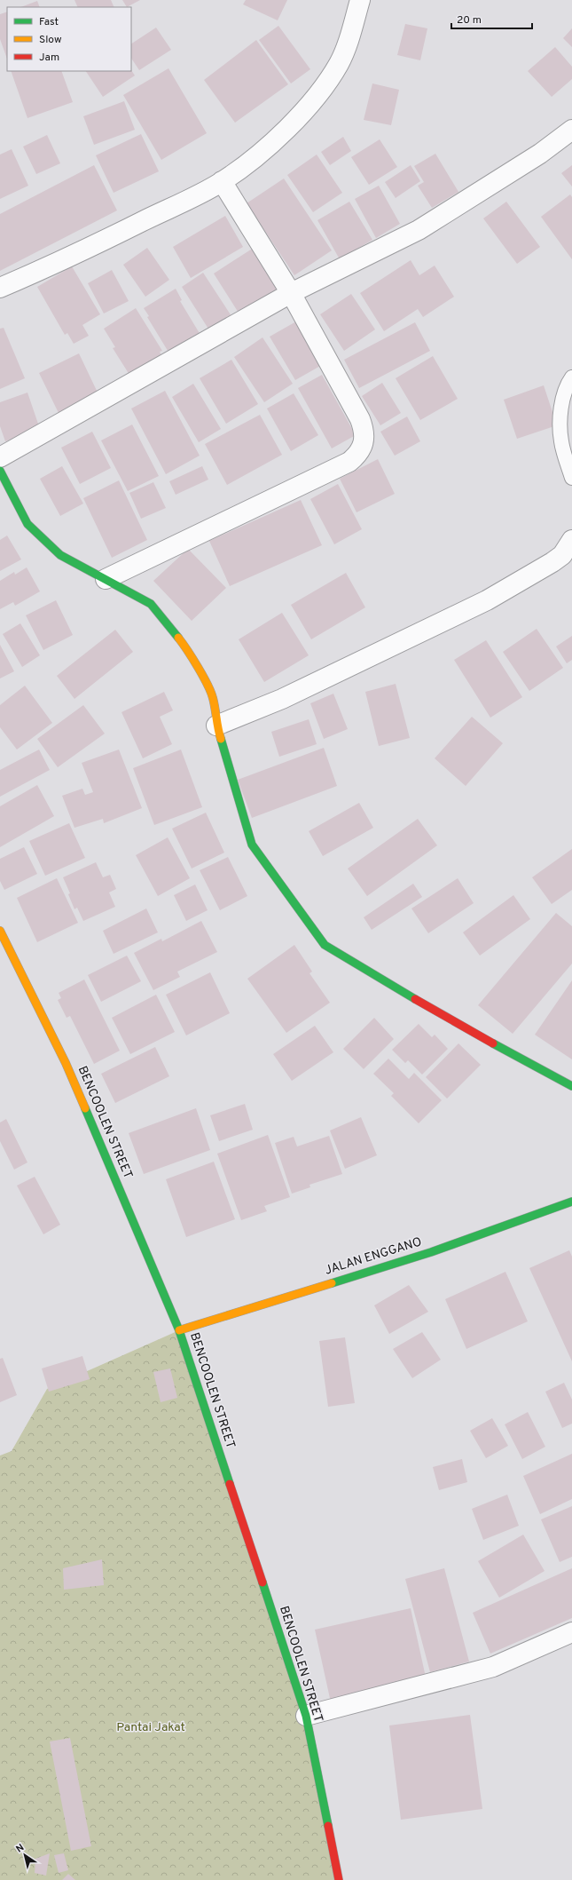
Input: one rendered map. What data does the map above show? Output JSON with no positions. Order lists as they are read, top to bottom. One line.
{"streets":{"street":["BENCOOLEN STREET","JALAN ENGGANO"]},"crossings":[["BENCOOLEN STREET","JALAN ENGGANO"]],"parks":["Pantai Jakat"],"legend":["Fast","Slow","Jam"],"scale_bar":"20 m","north":"top left"}
